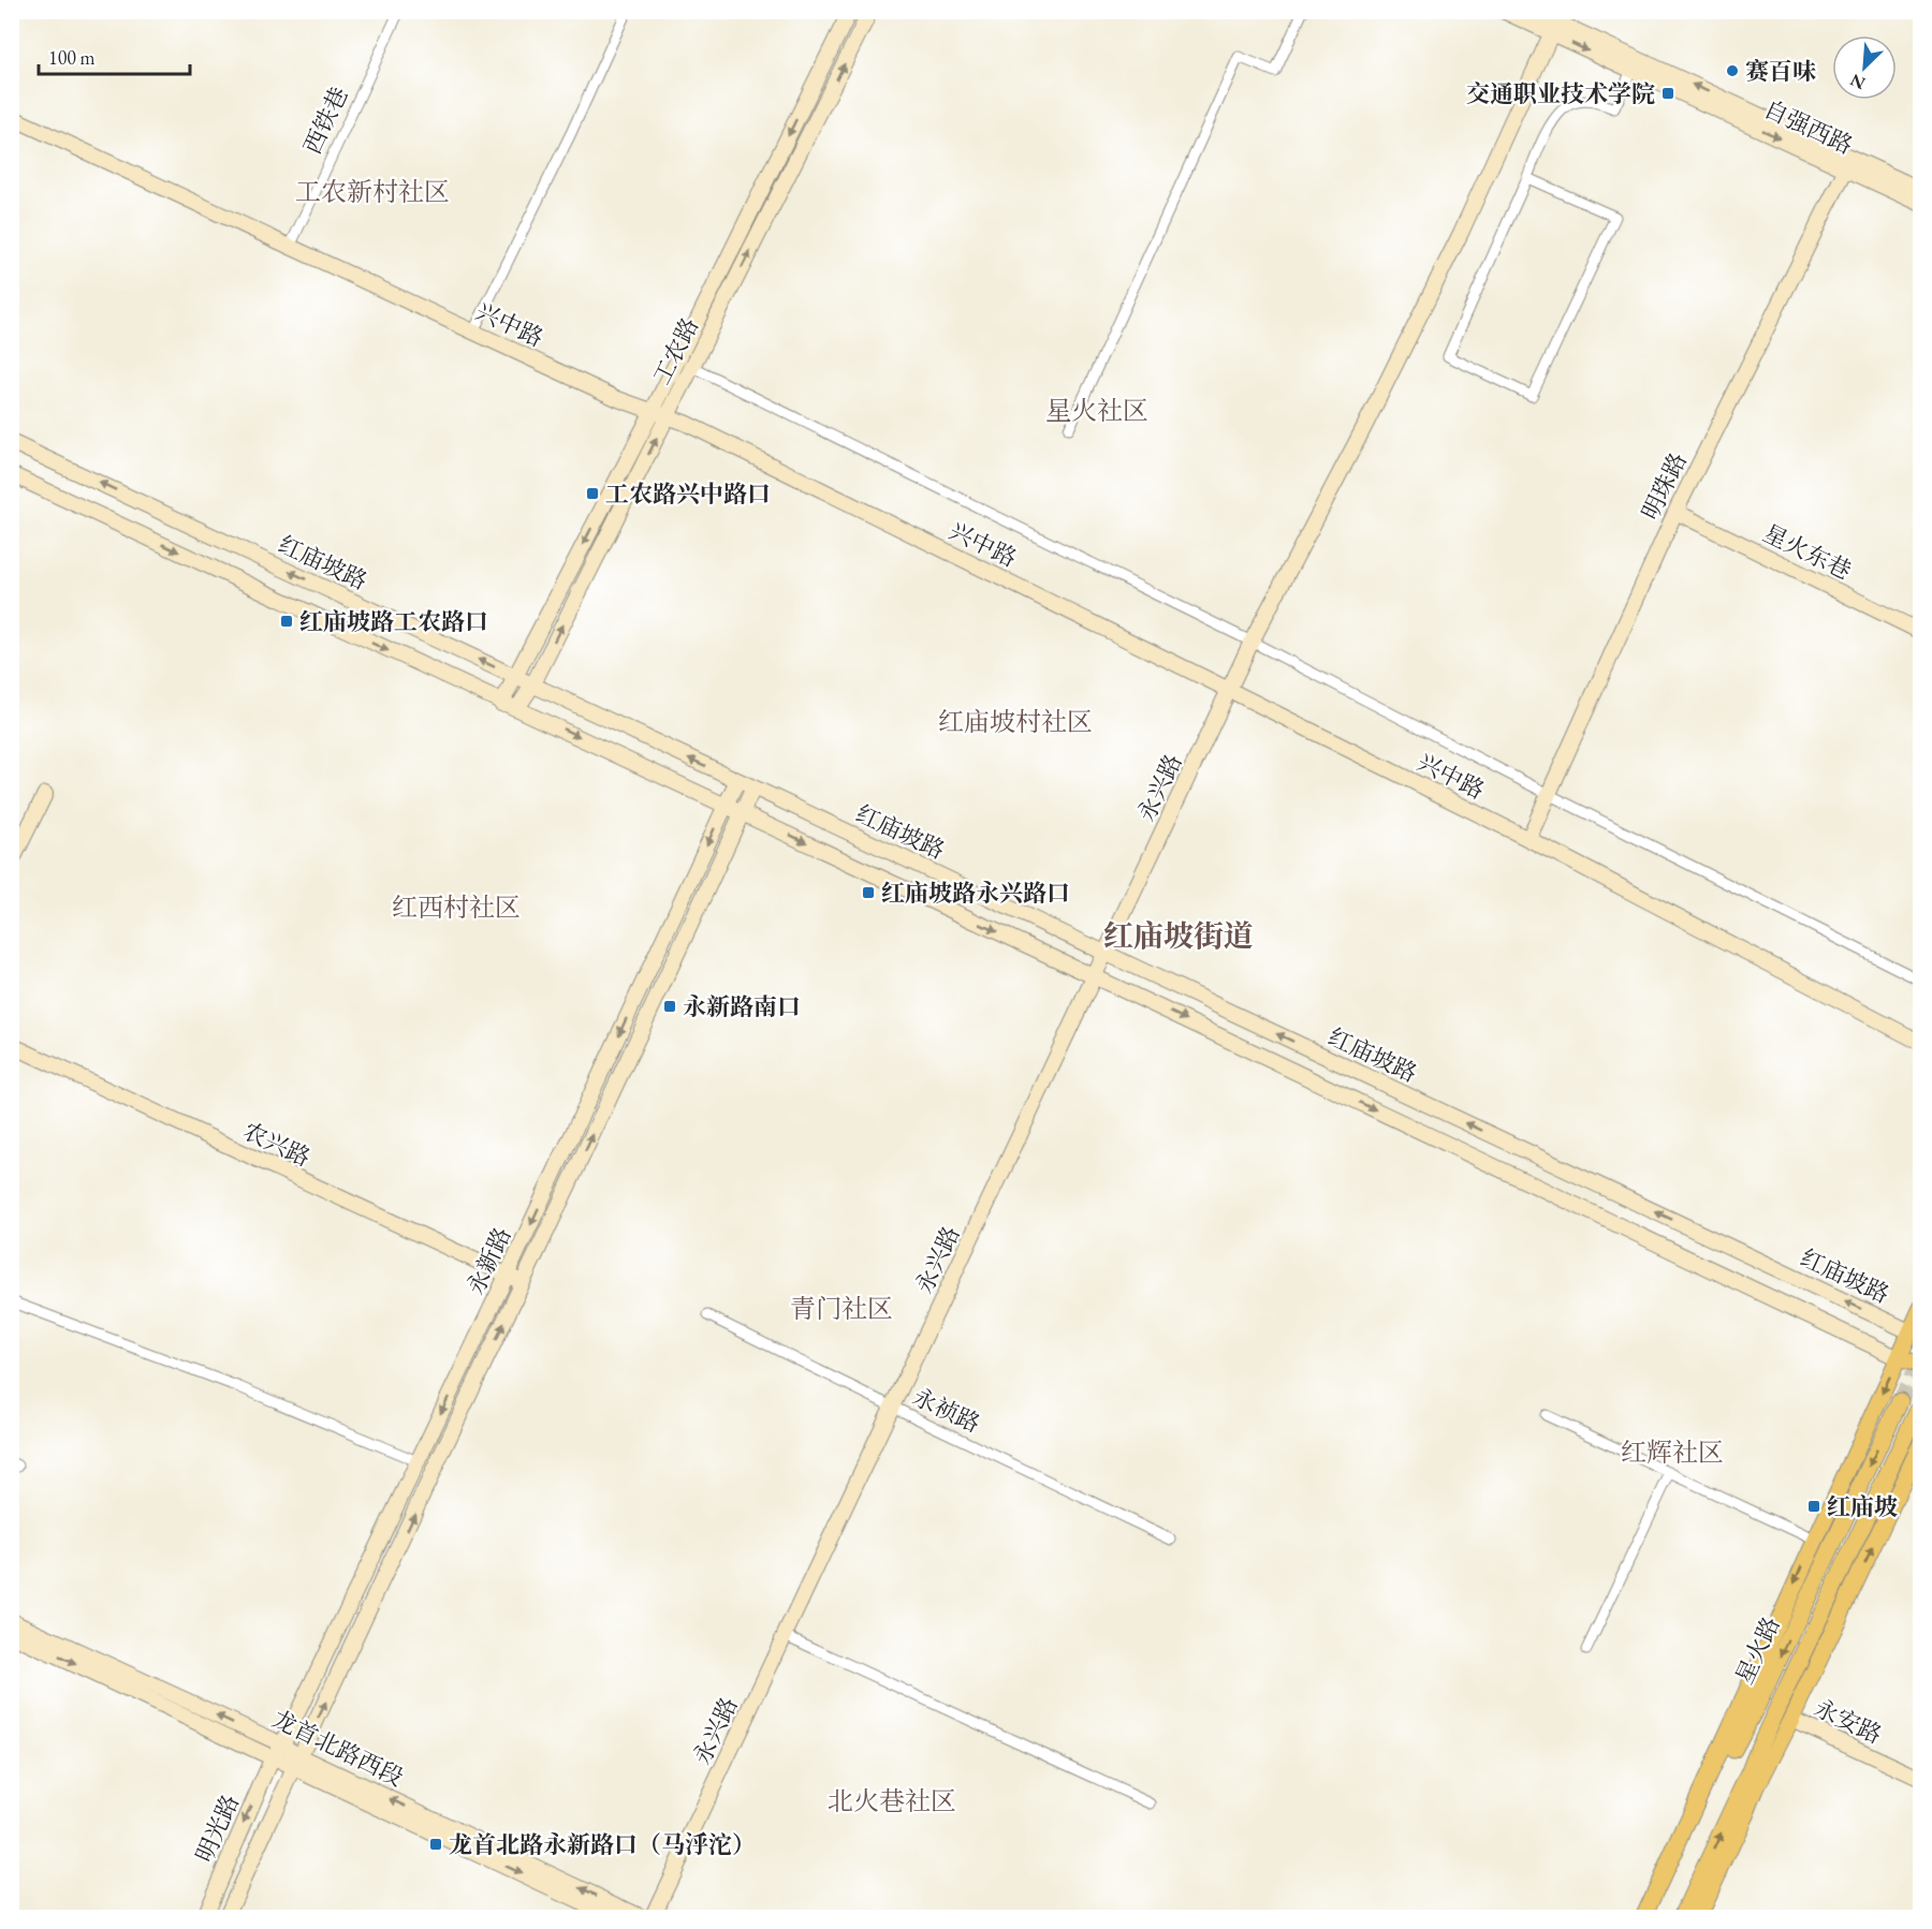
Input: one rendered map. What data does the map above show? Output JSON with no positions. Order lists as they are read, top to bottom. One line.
{"streets":{"main road":["自强西路","兴中路","工农路","明珠路","星火东巷","红庙坡路","永兴路","农兴路","永新路","星火路","永安路","龙首北路西段","明光路"],"street":["西铁巷","永祯路"]},"crossings":[["西铁巷","兴中路"],["自强西路","明珠路"],["自强西路","永兴路"],["兴中路","工农路"],["兴中路","明珠路"],["兴中路","永兴路"],["工农路","红庙坡路"],["明珠路","星火东巷"],["红庙坡路","永兴路"],["红庙坡路","永新路"],["永兴路","永祯路"],["农兴路","永新路"],["永新路","龙首北路西段"],["永新路","明光路"],["龙首北路西段","明光路"]],"districts":["工农新村社区","星火社区","红庙坡村社区","红西村社区","红庙坡街道","青门社区","红辉社区","北火巷社区"],"places":{"other":["赛百味"],"transit":["交通职业技术学院","工农路兴中路口","红庙坡路工农路口","红庙坡路永兴路口","永新路南口","红庙坡","龙首北路永新路口（马泘沱）"]},"scale_bar":"100 m","north":"bottom left"}
